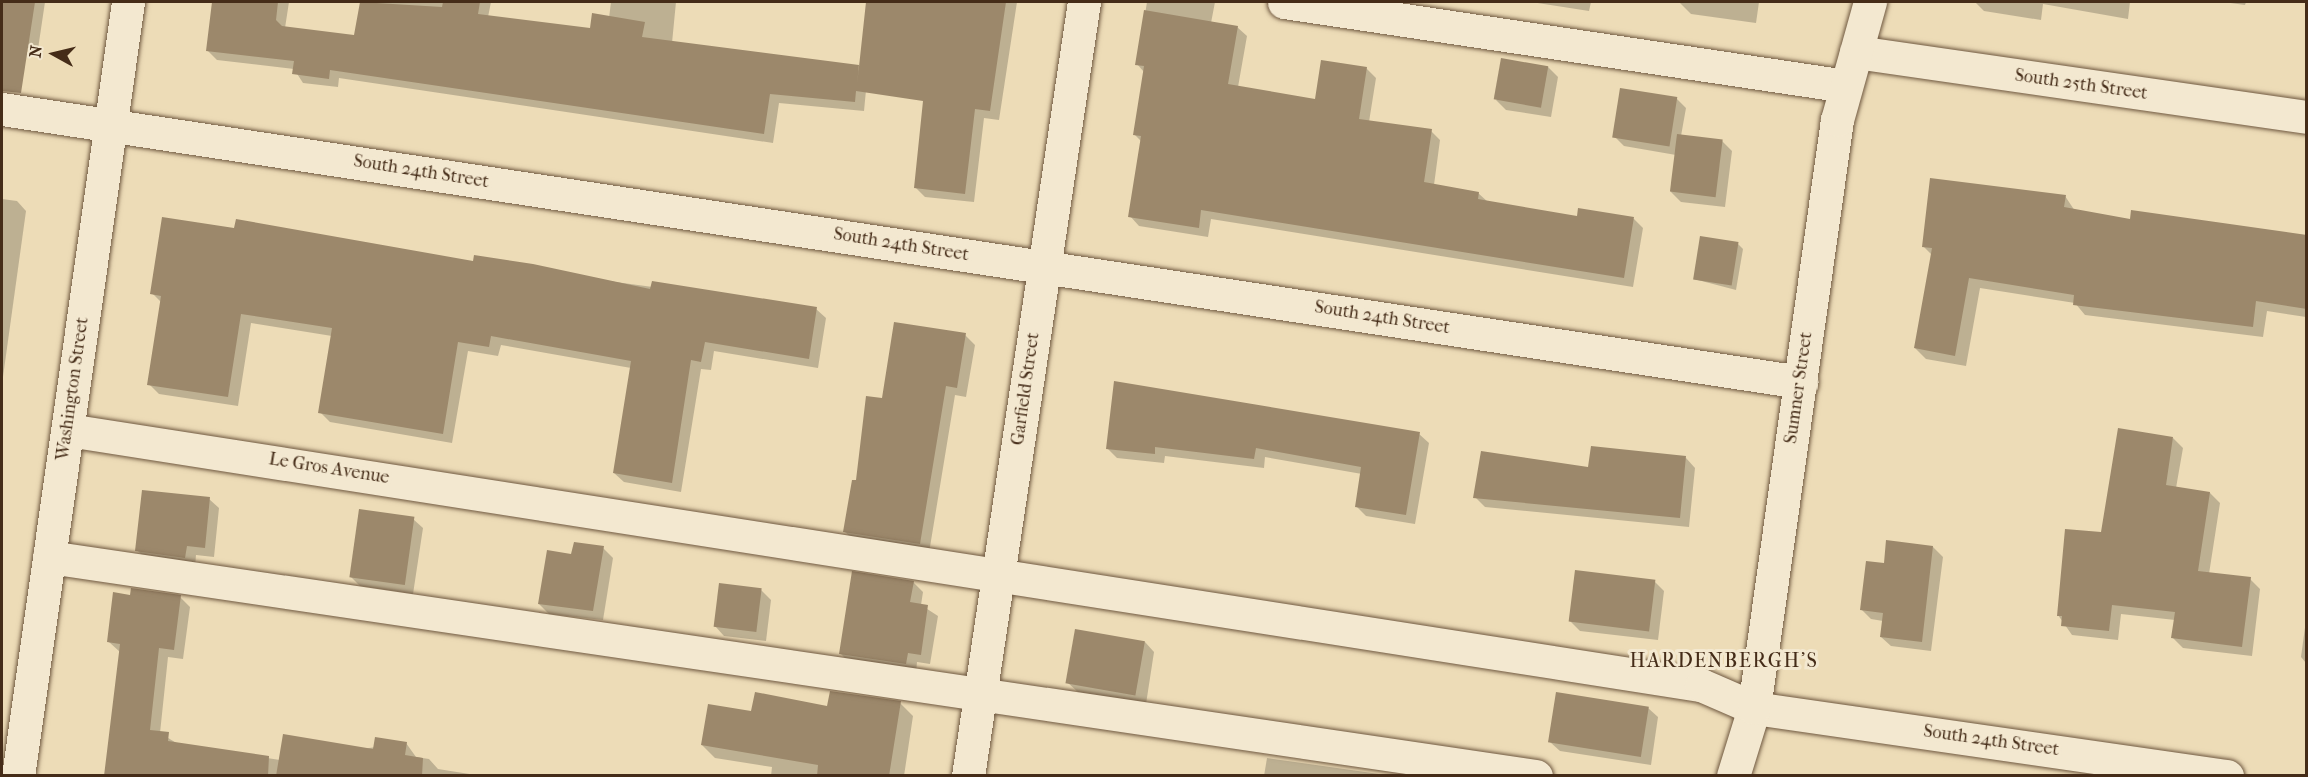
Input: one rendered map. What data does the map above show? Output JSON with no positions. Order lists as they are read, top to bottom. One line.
{"streets":{"street":["South 25th Street","South 24th Street","Sumner Street","Washington Street","Garfield Street","Le Gros Avenue"]},"crossings":[["South 25th Street","Sumner Street"],["South 24th Street","Sumner Street"],["South 24th Street","Washington Street"],["South 24th Street","Garfield Street"],["South 24th Street","Le Gros Avenue"],["Washington Street","Le Gros Avenue"],["Garfield Street","Le Gros Avenue"]],"districts":["HARDENBERGH'S"],"north":"left"}
